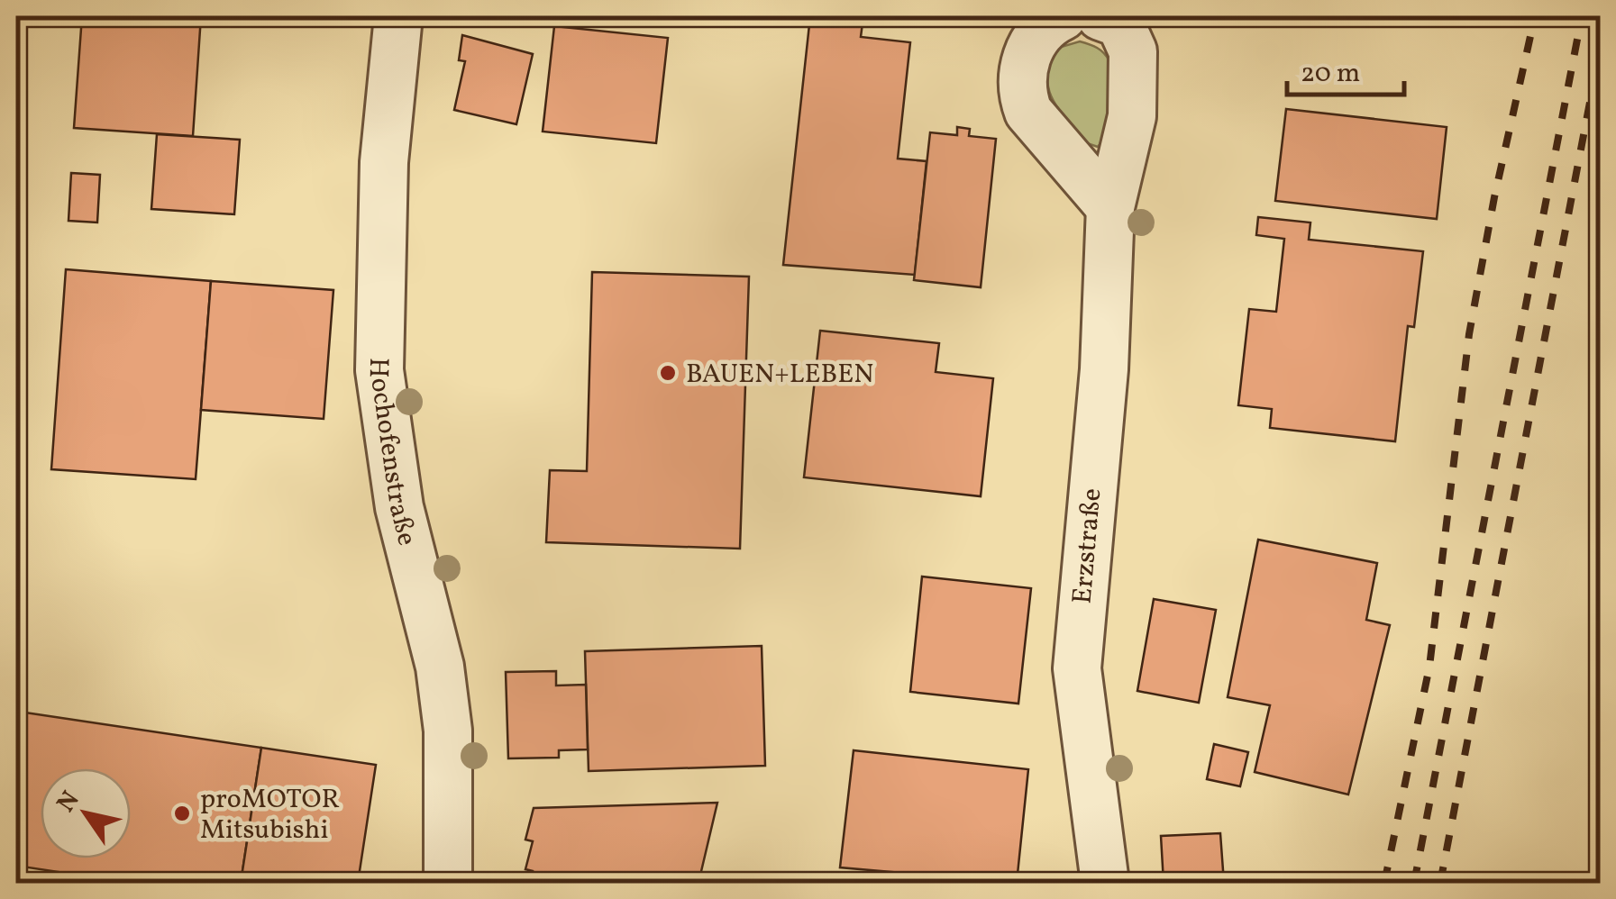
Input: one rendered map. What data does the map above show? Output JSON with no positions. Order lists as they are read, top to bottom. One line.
{"streets":{"street":["Hochofenstraße","Erzstraße"]},"places":["BAUEN+LEBEN","proMOTOR Mitsubishi"],"scale_bar":"20 m","north":"top left"}
